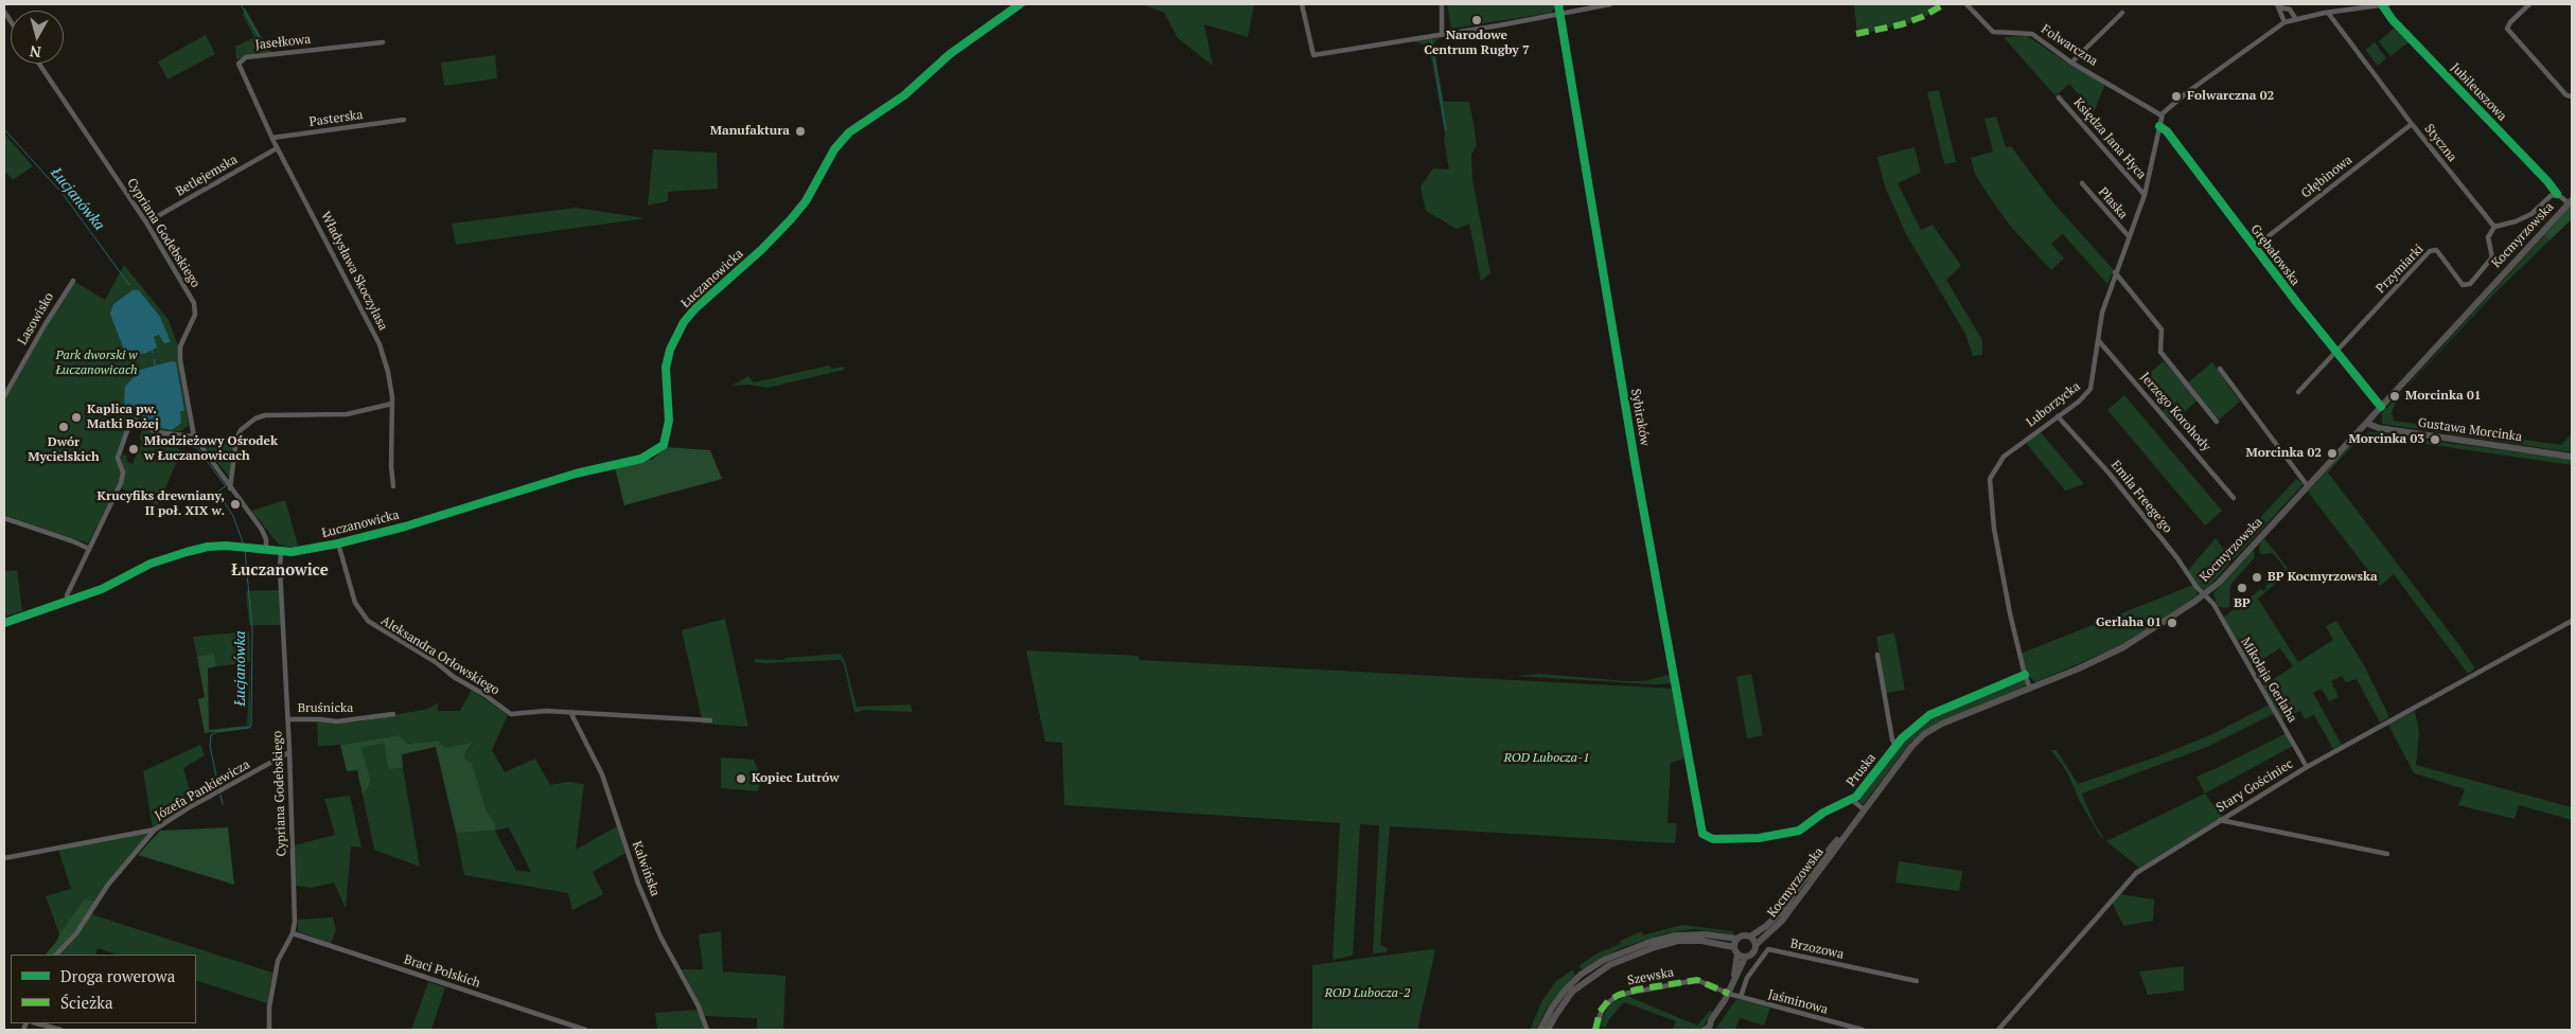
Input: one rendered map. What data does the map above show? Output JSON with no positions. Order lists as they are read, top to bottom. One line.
{"streets":{"main road":["Kocmyrzowska","Łuczanowicka","Gustawa Morcinka"],"street":["Jasełkowa","Folwarczna","Jubileuszowa","Pasterska","Księdza Jana Hyca","Styczna","Betlejemska","Głębinowa","Płaska","Cypriana Godebskiego","Grębałowska","Przymiarki","Władysława Skoczylasa","Lasowisko","Luborzycka","Jerzego Korohody","Sybiraków","Emila Freege'go","Aleksandra Orłowskiego","Mikołaja Gerlaha","Bruśnicka","Pruska","Stary Gościniec","Józefa Pankiewicza","Kalwińska","Brzozowa","Braci Polskich","Szewska","Jaśminowa"]},"crossings":[["Jasełkowa","Pasterska"],["Jasełkowa","Władysława Skoczylasa"],["Jubileuszowa","Kocmyrzowska"],["Pasterska","Władysława Skoczylasa"],["Księdza Jana Hyca","Luborzycka"],["Styczna","Głębinowa"],["Styczna","Przymiarki"],["Betlejemska","Cypriana Godebskiego"],["Betlejemska","Władysława Skoczylasa"],["Głębinowa","Grębałowska"],["Płaska","Luborzycka"],["Cypriana Godebskiego","Łuczanowicka"],["Cypriana Godebskiego","Bruśnicka"],["Cypriana Godebskiego","Józefa Pankiewicza"],["Cypriana Godebskiego","Braci Polskich"],["Kocmyrzowska","Grębałowska"],["Kocmyrzowska","Luborzycka"],["Kocmyrzowska","Gustawa Morcinka"],["Kocmyrzowska","Emila Freege'go"],["Kocmyrzowska","Mikołaja Gerlaha"],["Grębałowska","Przymiarki"],["Grębałowska","Luborzycka"],["Łuczanowicka","Aleksandra Orłowskiego"],["Luborzycka","Jerzego Korohody"],["Luborzycka","Emila Freege'go"],["Luborzycka","Pruska"],["Sybiraków","Pruska"],["Emila Freege'go","Mikołaja Gerlaha"],["Aleksandra Orłowskiego","Kalwińska"],["Mikołaja Gerlaha","Stary Gościniec"],["Brzozowa","Jaśminowa"],["Szewska","Jaśminowa"]],"districts":["Łuczanowice"],"water":["Łucjanówka"],"parks":["Park dworski w Łuczanowicach","ROD Lubocza-1","ROD Lubocza-2"],"places":["Narodowe Centrum Rugby 7","Folwarczna 02","Manufaktura","Morcinka 01","Kaplica pw. Matki Bożej","Dwór Mycielskich","Morcinka 03","Młodzieżowy Ośrodek w Łuczanowicach","Morcinka 02","Krucyfiks drewniany, II poł. XIX w.","BP Kocmyrzowska","BP","Gerlaha 01","Kopiec Lutrów"],"legend":["Droga rowerowa","Ścieżka"],"north":"bottom"}
